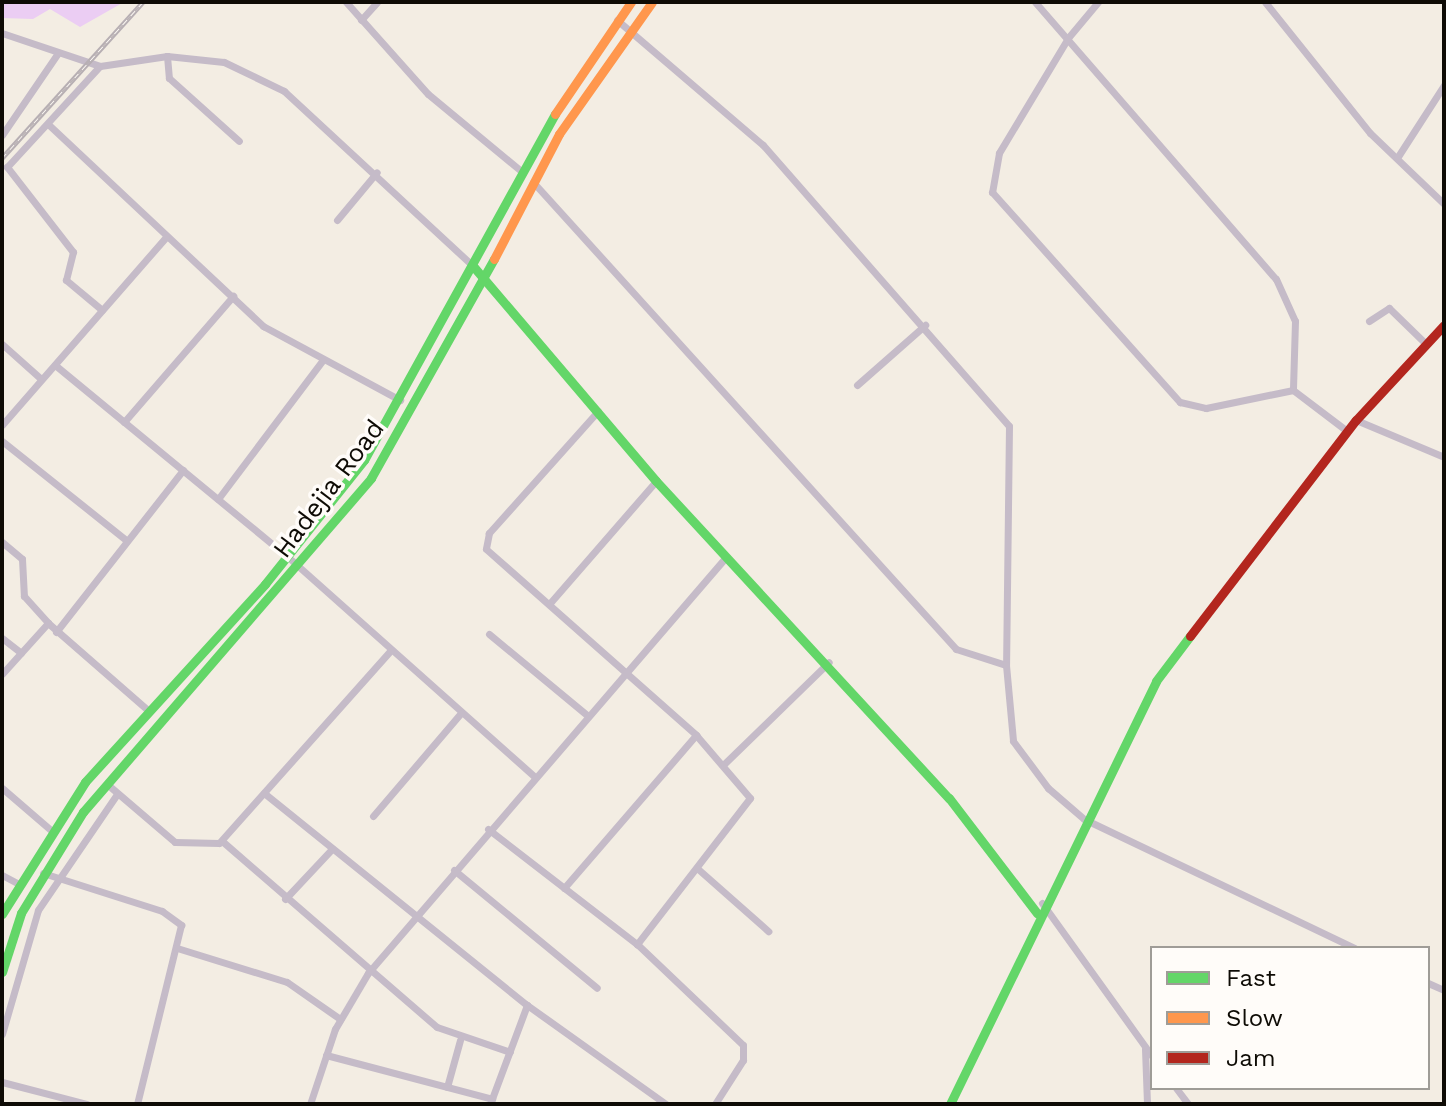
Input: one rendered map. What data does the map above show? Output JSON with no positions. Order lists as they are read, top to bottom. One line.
{"streets":{"main road":["Hadejia Road"]},"legend":["Fast","Slow","Jam"]}
